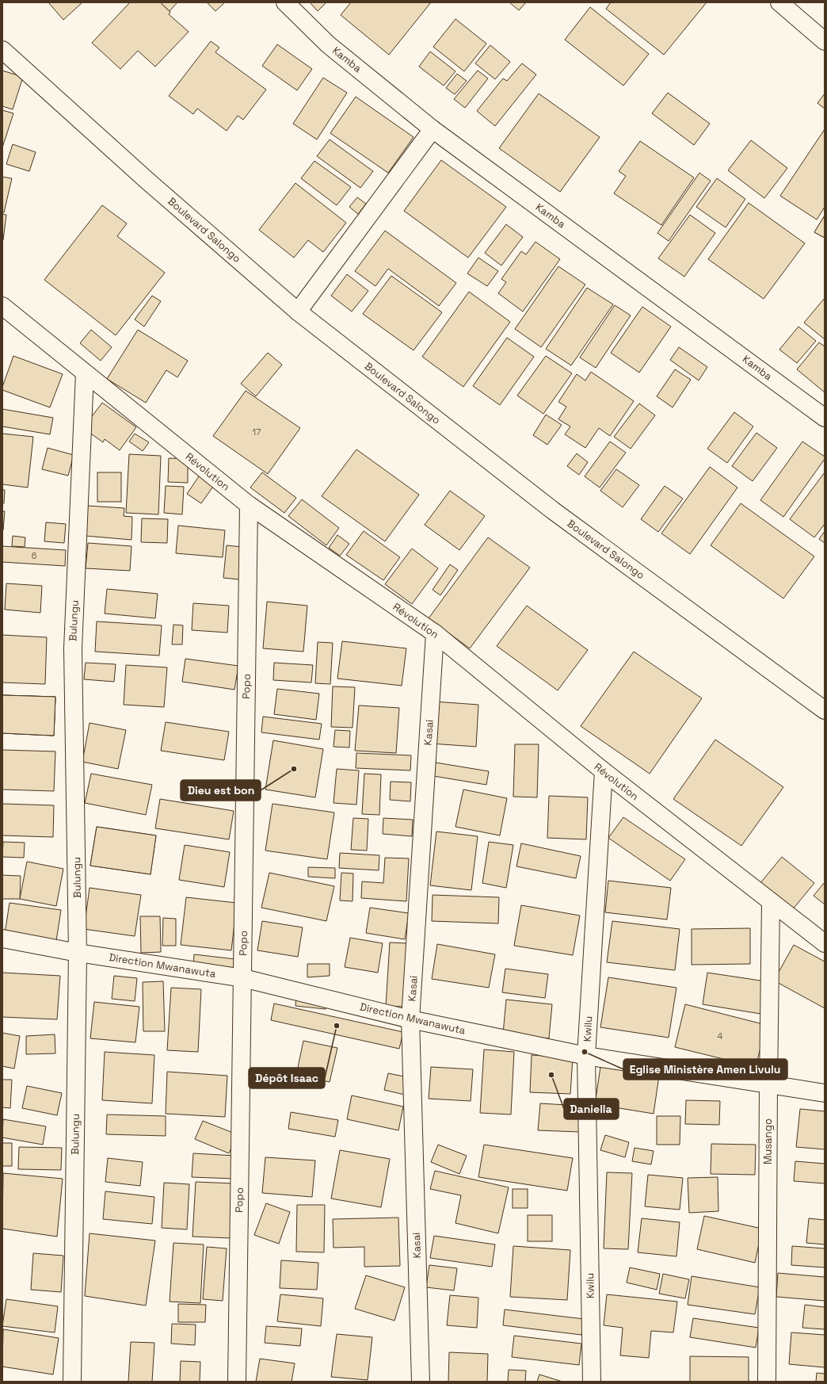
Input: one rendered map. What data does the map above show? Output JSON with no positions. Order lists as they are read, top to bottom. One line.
{"streets":{"street":["Kamba","Boulevard Salongo","Révolution","Bulungu","Popo","Kasai","Direction Mwanawuta","Kwilu","Musango"]},"crossings":[["Révolution","Bulungu"],["Révolution","Popo"],["Révolution","Kasai"],["Révolution","Kwilu"],["Révolution","Musango"],["Bulungu","Direction Mwanawuta"],["Popo","Direction Mwanawuta"],["Kasai","Direction Mwanawuta"],["Direction Mwanawuta","Kwilu"],["Direction Mwanawuta","Musango"]],"places":["Dieu est bon","Dépôt Isaac","Eglise Ministère Amen Livulu","Daniella"],"house_numbers":["17","6","4"]}
